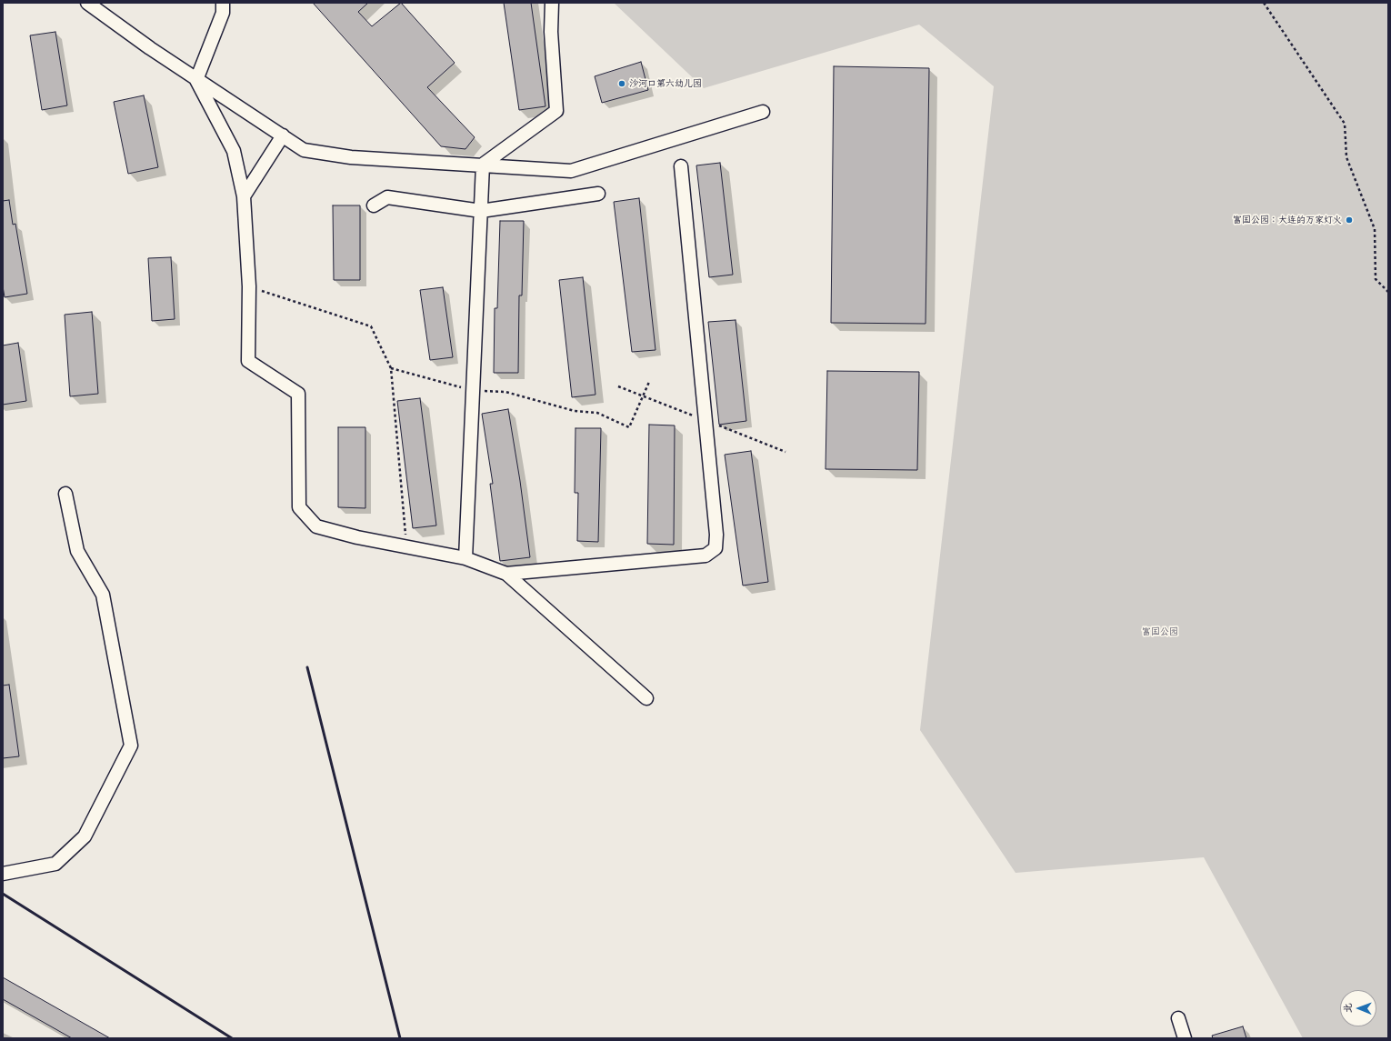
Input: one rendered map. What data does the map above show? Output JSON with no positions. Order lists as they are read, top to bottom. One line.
{"parks":["富国公园"],"places":["沙河口第六幼儿园","富国公园：大连的万家灯火"],"north":"left"}
